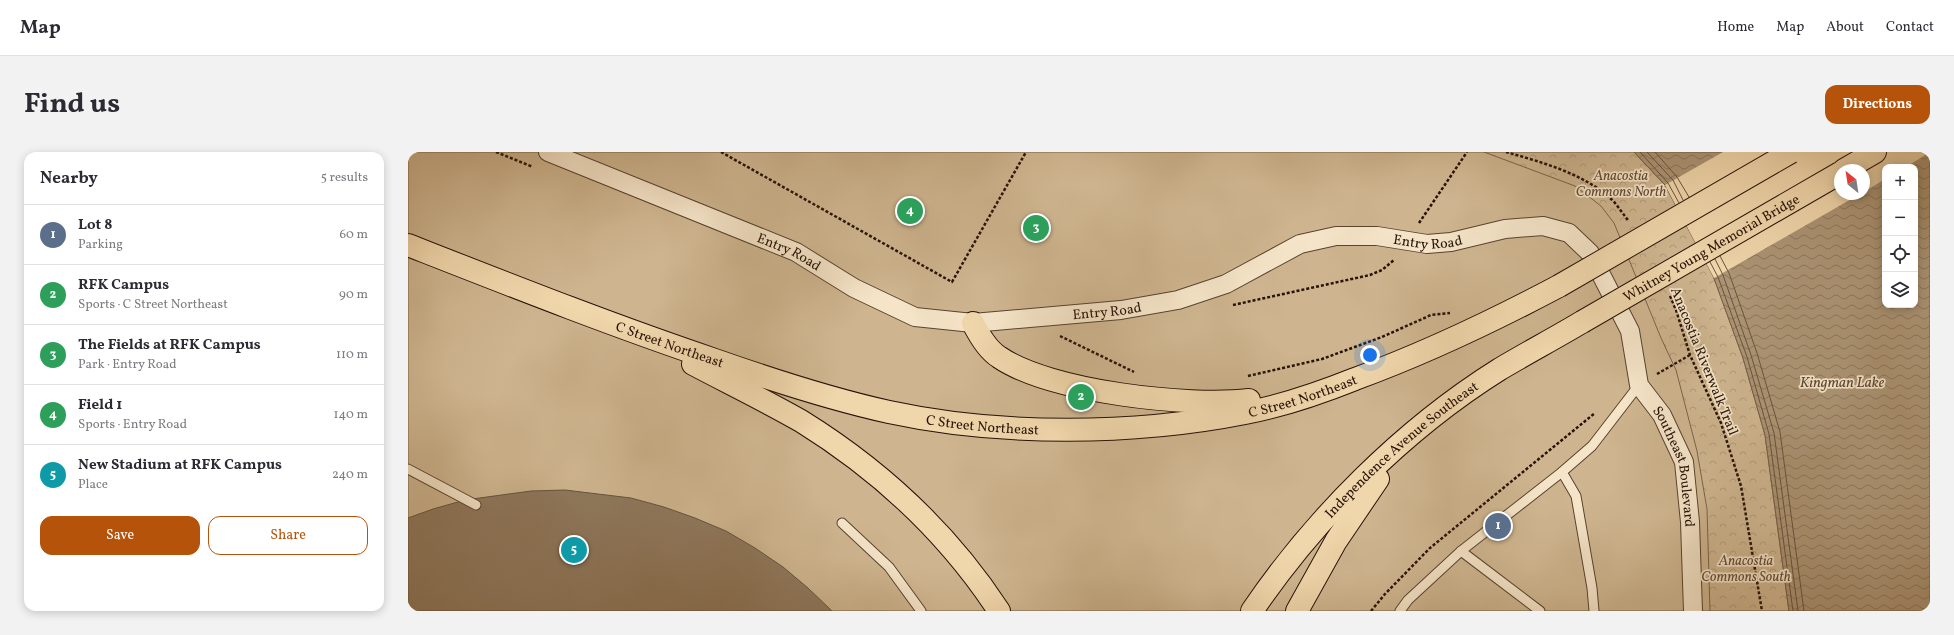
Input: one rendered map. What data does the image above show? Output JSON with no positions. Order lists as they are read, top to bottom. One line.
{"streets":{"main road":["Whitney Young Memorial Bridge","C Street Northeast","Independence Avenue Southeast"],"street":["Entry Road","Southeast Boulevard"],"path":["Anacostia Riverwalk Trail"]},"crossings":[["Entry Road","Southeast Boulevard"],["Whitney Young Memorial Bridge","Independence Avenue Southeast"]],"water":["Kingman Lake"],"parks":["Anacostia Commons North","Anacostia Commons South"],"north":"top left","page":{"header":"Map","nav":["Home","Map","About","Contact"],"title":"Find us","buttons":["Directions",["Save","Share"]],"heading":["Nearby","5 results"],"map_buttons":["+","−"],"pins":["4","3","2","1","5"],"list":[{"mark":"1","name":"Lot 8","note":"Parking","value":"60 m"},{"mark":"2","name":"RFK Campus","note":"Sports · C Street Northeast","value":"90 m"},{"mark":"3","name":"The Fields at RFK Campus","note":"Park · Entry Road","value":"110 m"},{"mark":"4","name":"Field 1","note":"Sports · Entry Road","value":"140 m"},{"mark":"5","name":"New Stadium at RFK Campus","note":"Place","value":"240 m"}]}}
